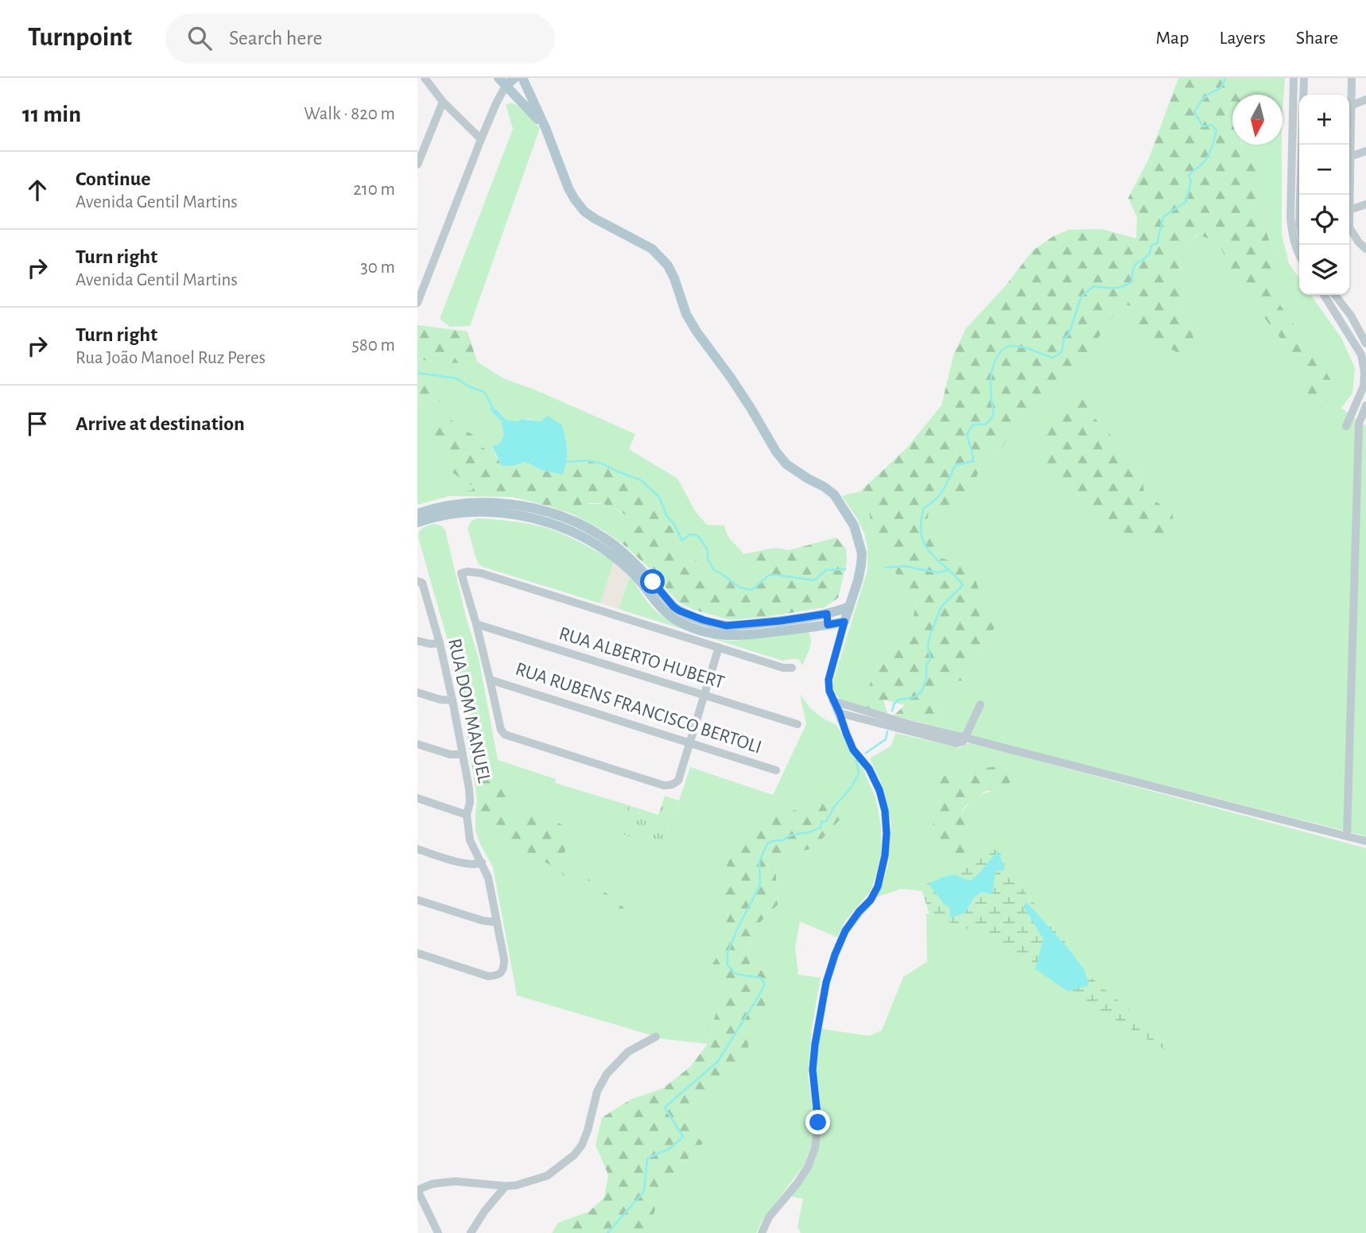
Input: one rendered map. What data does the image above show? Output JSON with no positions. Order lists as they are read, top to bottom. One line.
{"streets":{"street":["RUA ALBERTO HUBERT","RUA RUBENS FRANCISCO BERTOLI","RUA DOM MANUEL"]},"north":"bottom","page":{"header":"Turnpoint","search":"Search here","nav":["Map","Layers","Share"],"heading":["11 min","Walk · 820 m"],"map_buttons":["+","−"],"list":[["Continue","Avenida Gentil Martins","210 m"],["Turn right","Avenida Gentil Martins","30 m"],["Turn right","Rua João Manoel Ruz Peres","580 m"],"Arrive at destination"]}}
